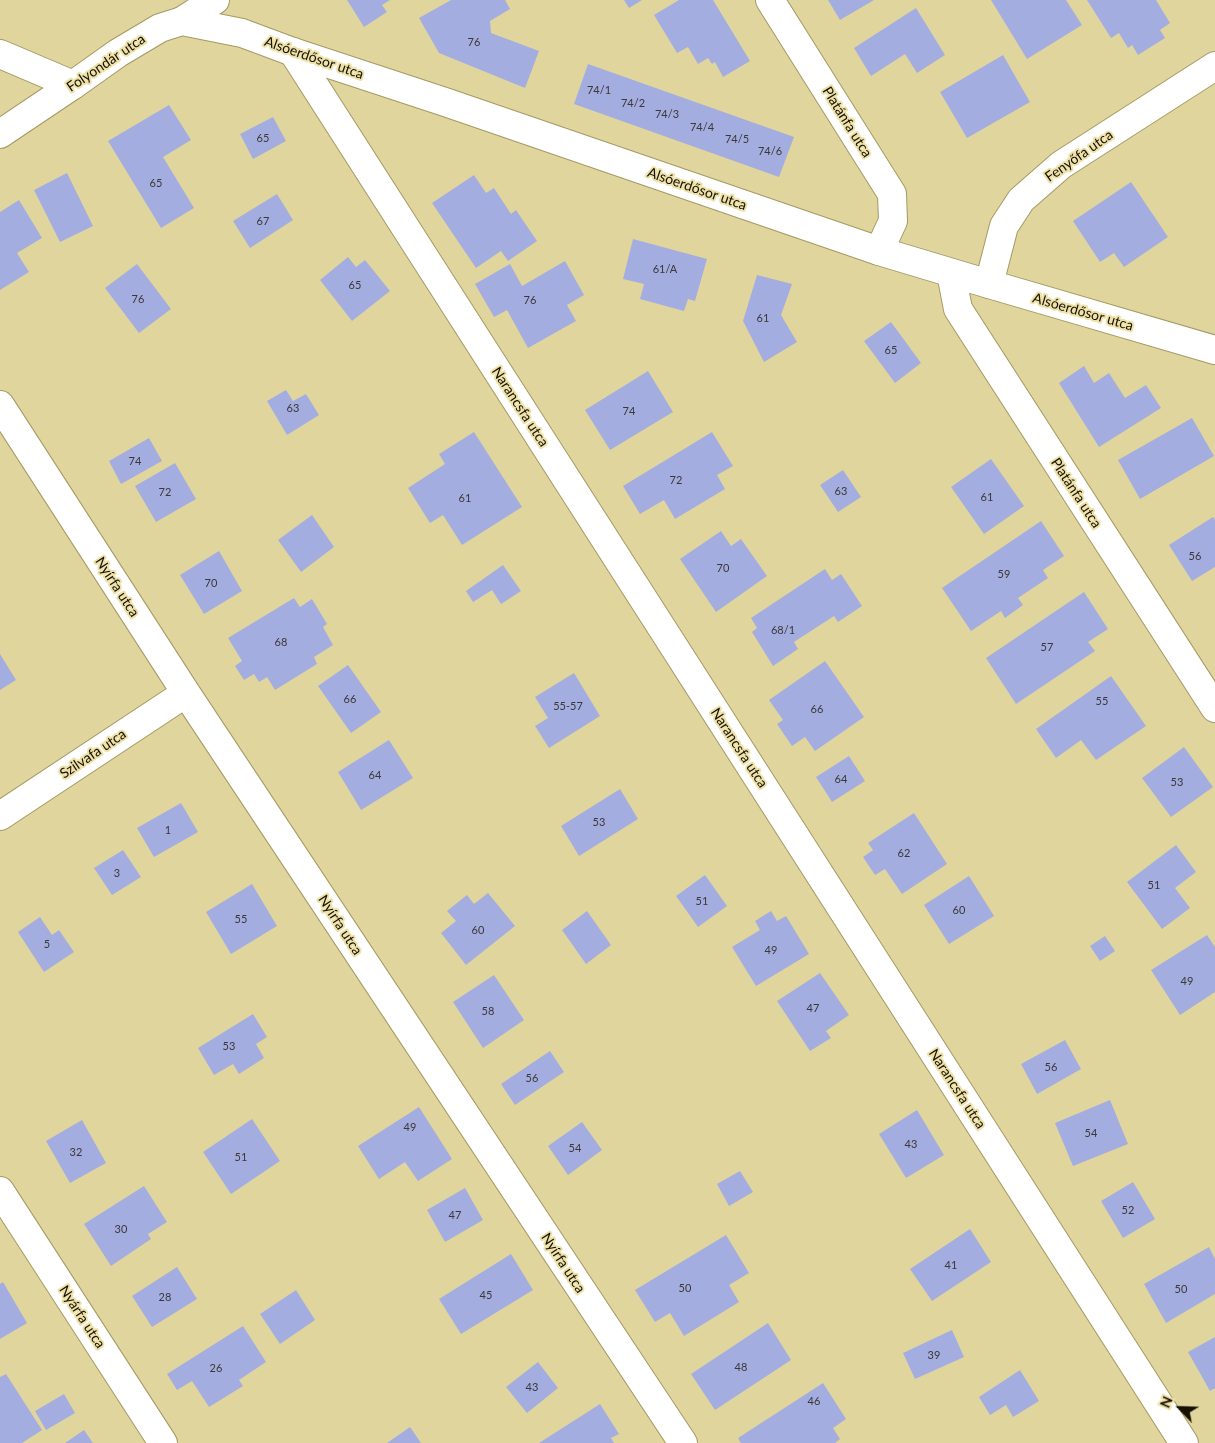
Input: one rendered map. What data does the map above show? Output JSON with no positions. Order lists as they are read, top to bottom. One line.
{"streets":{"street":["Alsóerdősor utca","Folyondár utca","Platánfa utca","Fenyőfa utca","Narancsfa utca","Nyírfa utca","Szilvafa utca","Nyárfa utca"]},"crossings":[["Alsóerdősor utca","Folyondár utca"],["Alsóerdősor utca","Platánfa utca"],["Alsóerdősor utca","Fenyőfa utca"],["Alsóerdősor utca","Narancsfa utca"],["Nyírfa utca","Szilvafa utca"]],"house_numbers":["76","74/1","74/2","74/3","74/4","65","74/5","74/6","65","67","61/A","65","76","76","61","65","63","74","74","72","63","72","61","61","56","70","59","70","68/1","68","57","66","55","55-57","66","64","64","53","53","1","62","3","51","51","60","55","60","5","49","49","47","58","53","56","56","49","54","43","54","32","51","52","47","30","41","50","50","45","28","39","48","26","43","46"],"north":"top left"}
